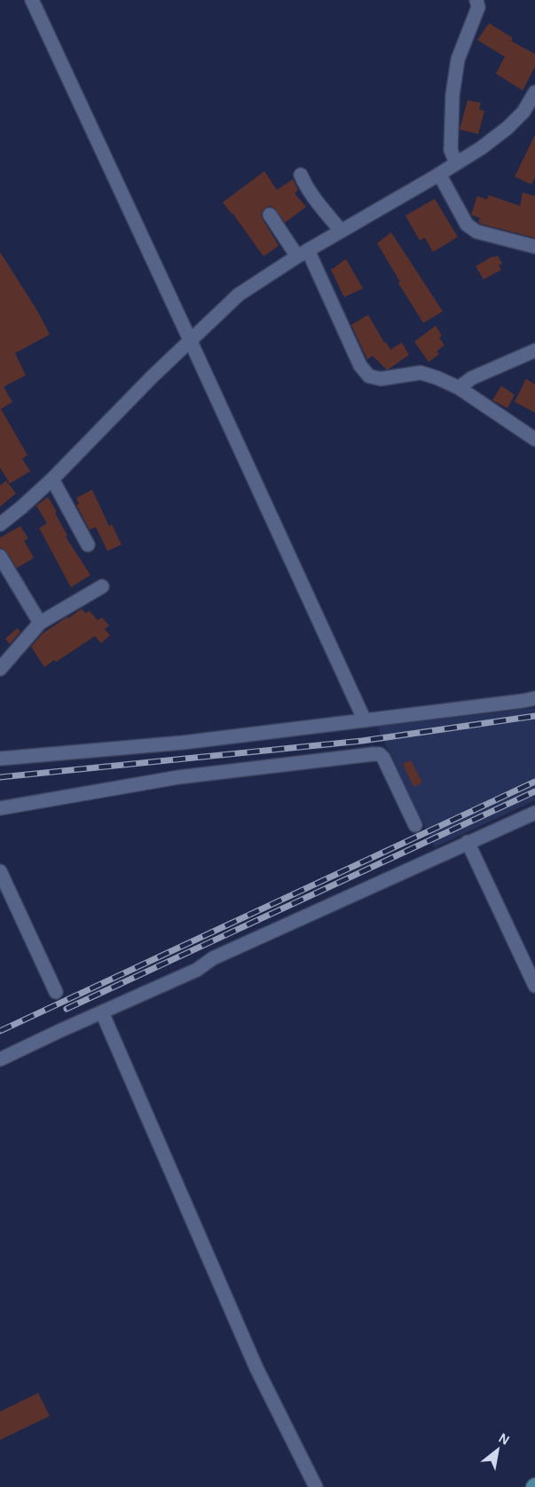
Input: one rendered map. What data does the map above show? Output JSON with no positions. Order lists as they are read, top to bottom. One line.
{"north":"top right"}
